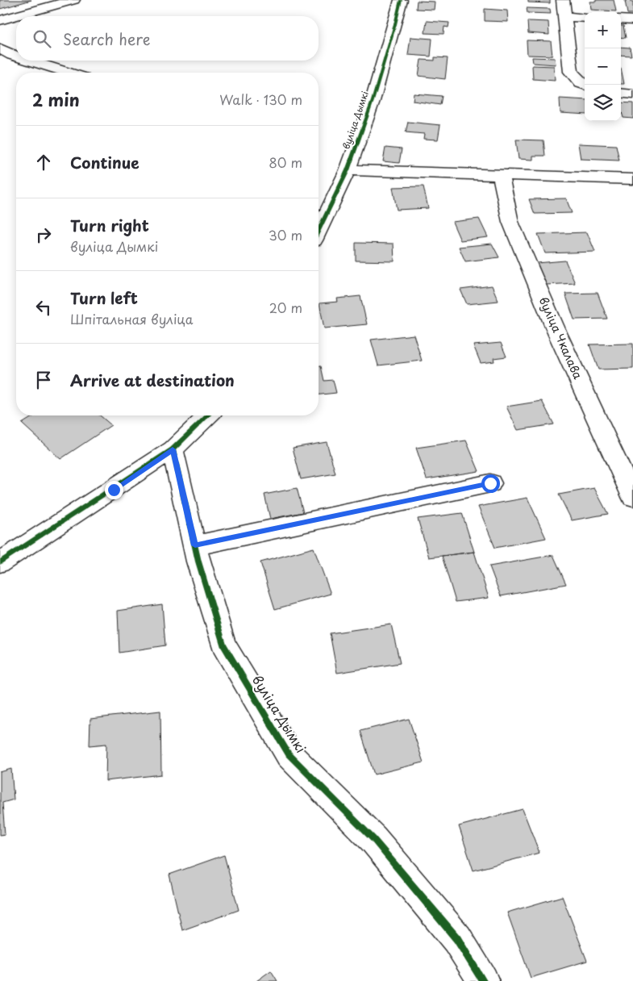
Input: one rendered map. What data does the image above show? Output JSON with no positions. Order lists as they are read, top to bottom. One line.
{"streets":{"street":["вуліца Дымкі","вуліца Чкалава"]},"page":{"map_buttons":["+","−"],"search":"Search here","heading":["2 min","Walk · 130 m"],"list":[["Continue","80 m"],["Turn right","вуліца Дымкі","30 m"],["Turn left","Шпітальная вуліца","20 m"],"Arrive at destination"]}}
